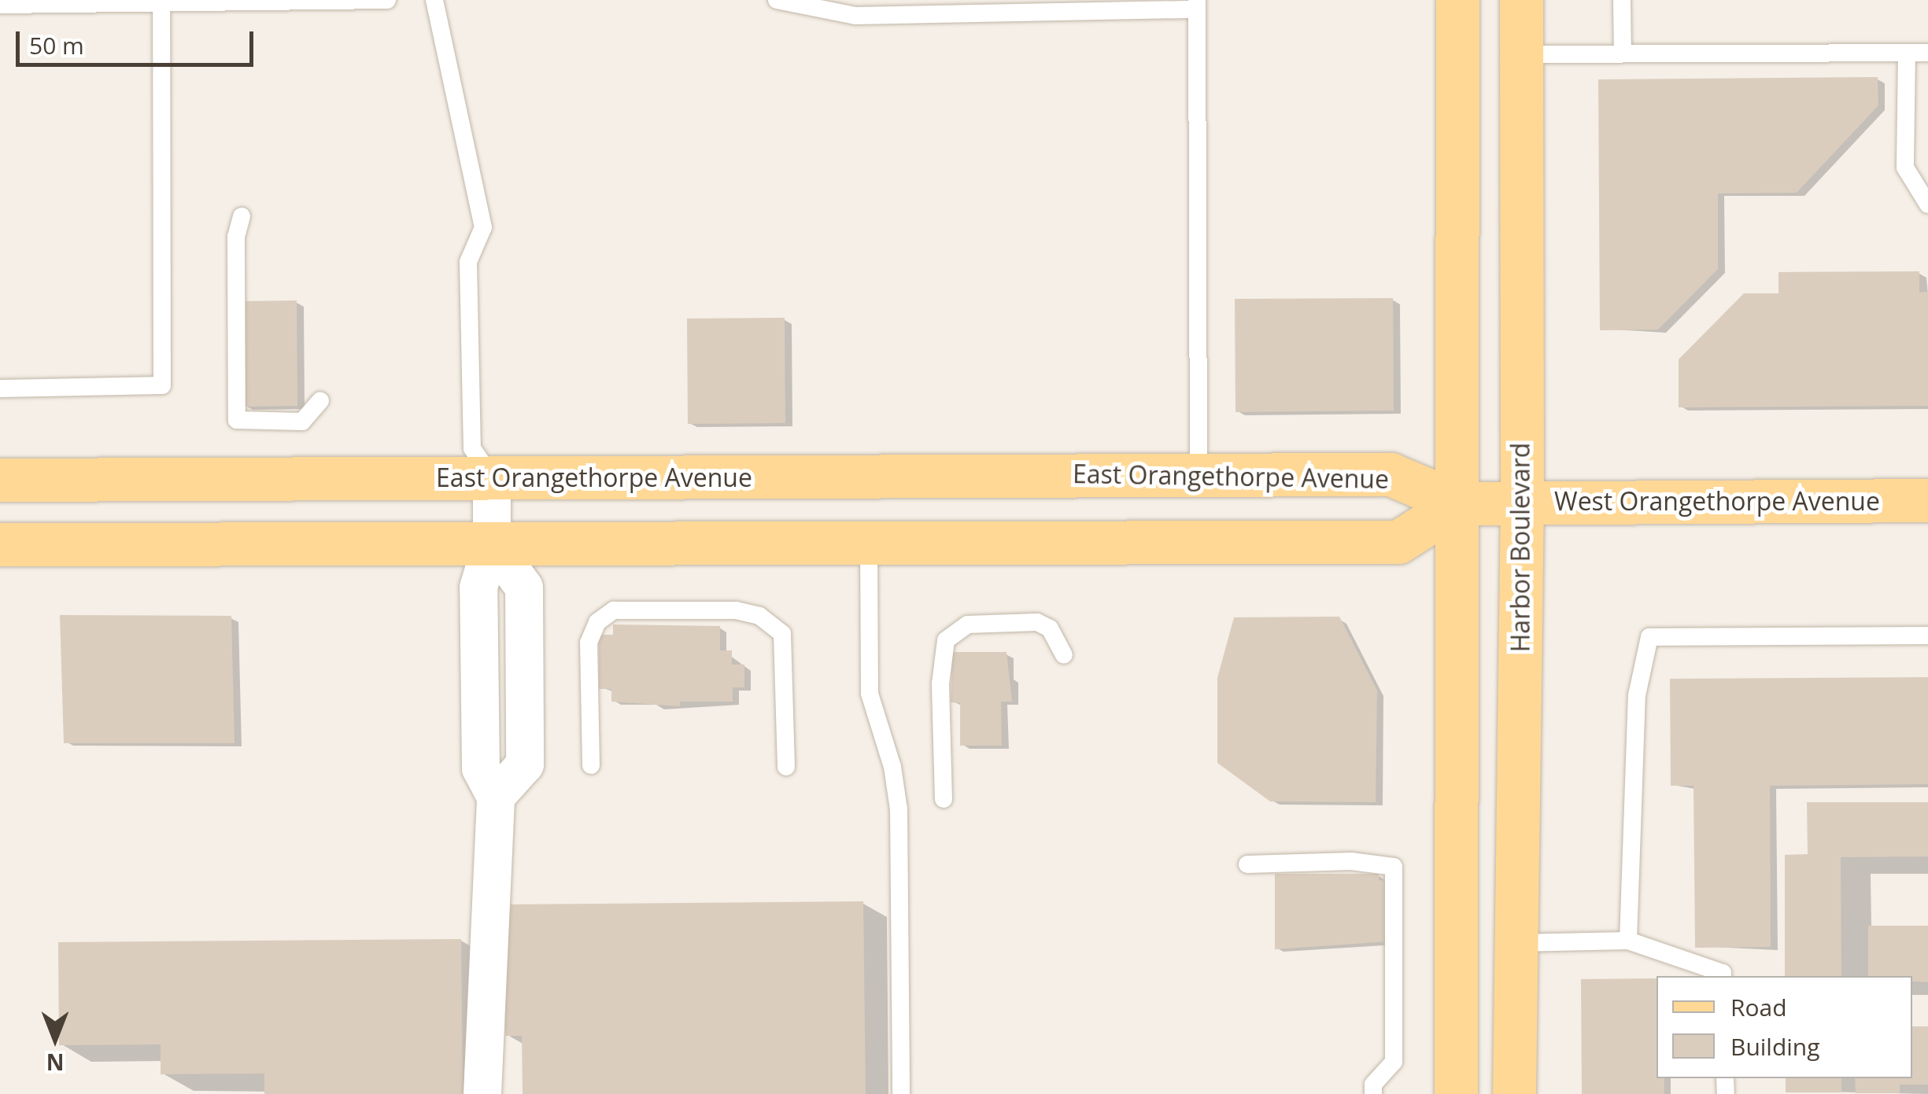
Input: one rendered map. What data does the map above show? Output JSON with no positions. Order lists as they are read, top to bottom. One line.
{"streets":{"main road":["East Orangethorpe Avenue","West Orangethorpe Avenue","Harbor Boulevard"]},"crossings":[["East Orangethorpe Avenue","West Orangethorpe Avenue"],["West Orangethorpe Avenue","Harbor Boulevard"]],"legend":["Road","Building"],"scale_bar":"50 m","north":"bottom"}
